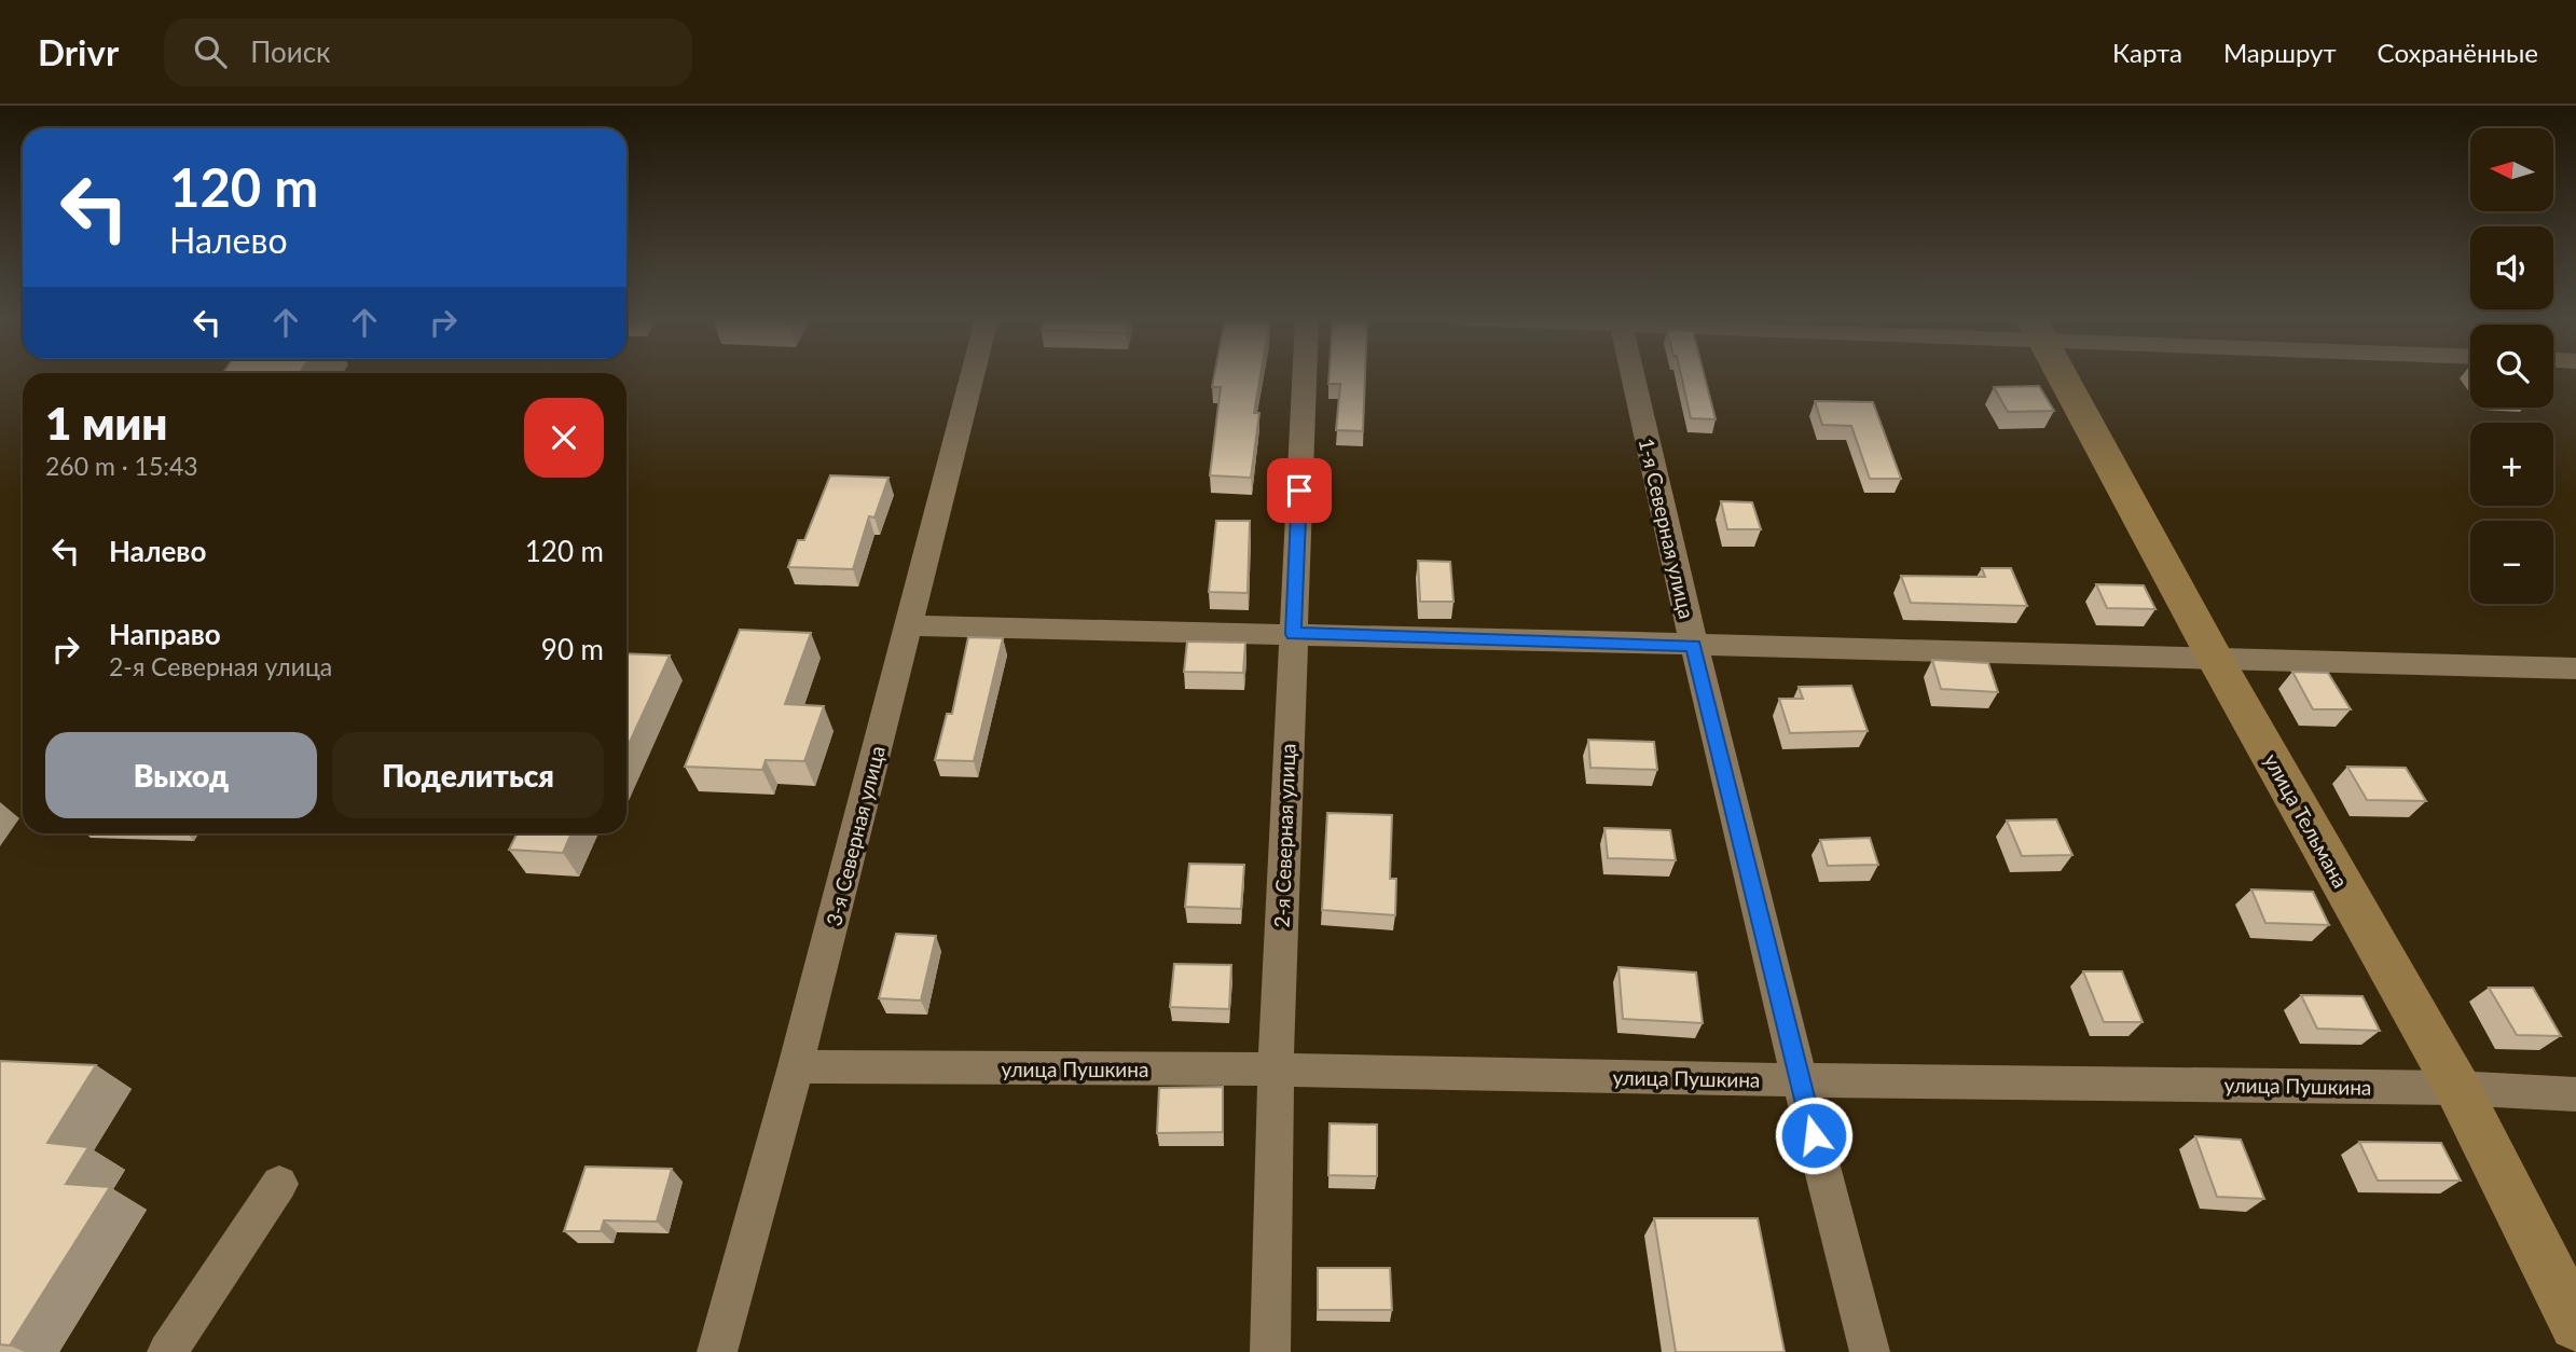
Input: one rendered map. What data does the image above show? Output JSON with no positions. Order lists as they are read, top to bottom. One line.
{"streets":{"street":["1-я Северная улица","улица Тельмана","3-я Северная улица","2-я Северная улица","улица Пушкина"]},"crossings":[["1-я Северная улица","улица Пушкина"],["улица Тельмана","улица Пушкина"],["3-я Северная улица","улица Пушкина"],["2-я Северная улица","улица Пушкина"]],"north":"left","page":{"header":"Drivr","search":"Поиск","nav":["Карта","Маршрут","Сохранённые"],"map_buttons":["+","−"],"turn":["120 m","Налево"],"heading":["1 мин","260 m · 15:43"],"list":[{"name":"Налево","value":"120 m"},{"name":"Направо","note":"2-я Северная улица","value":"90 m"}],"buttons":["Выход","Поделиться"]}}
